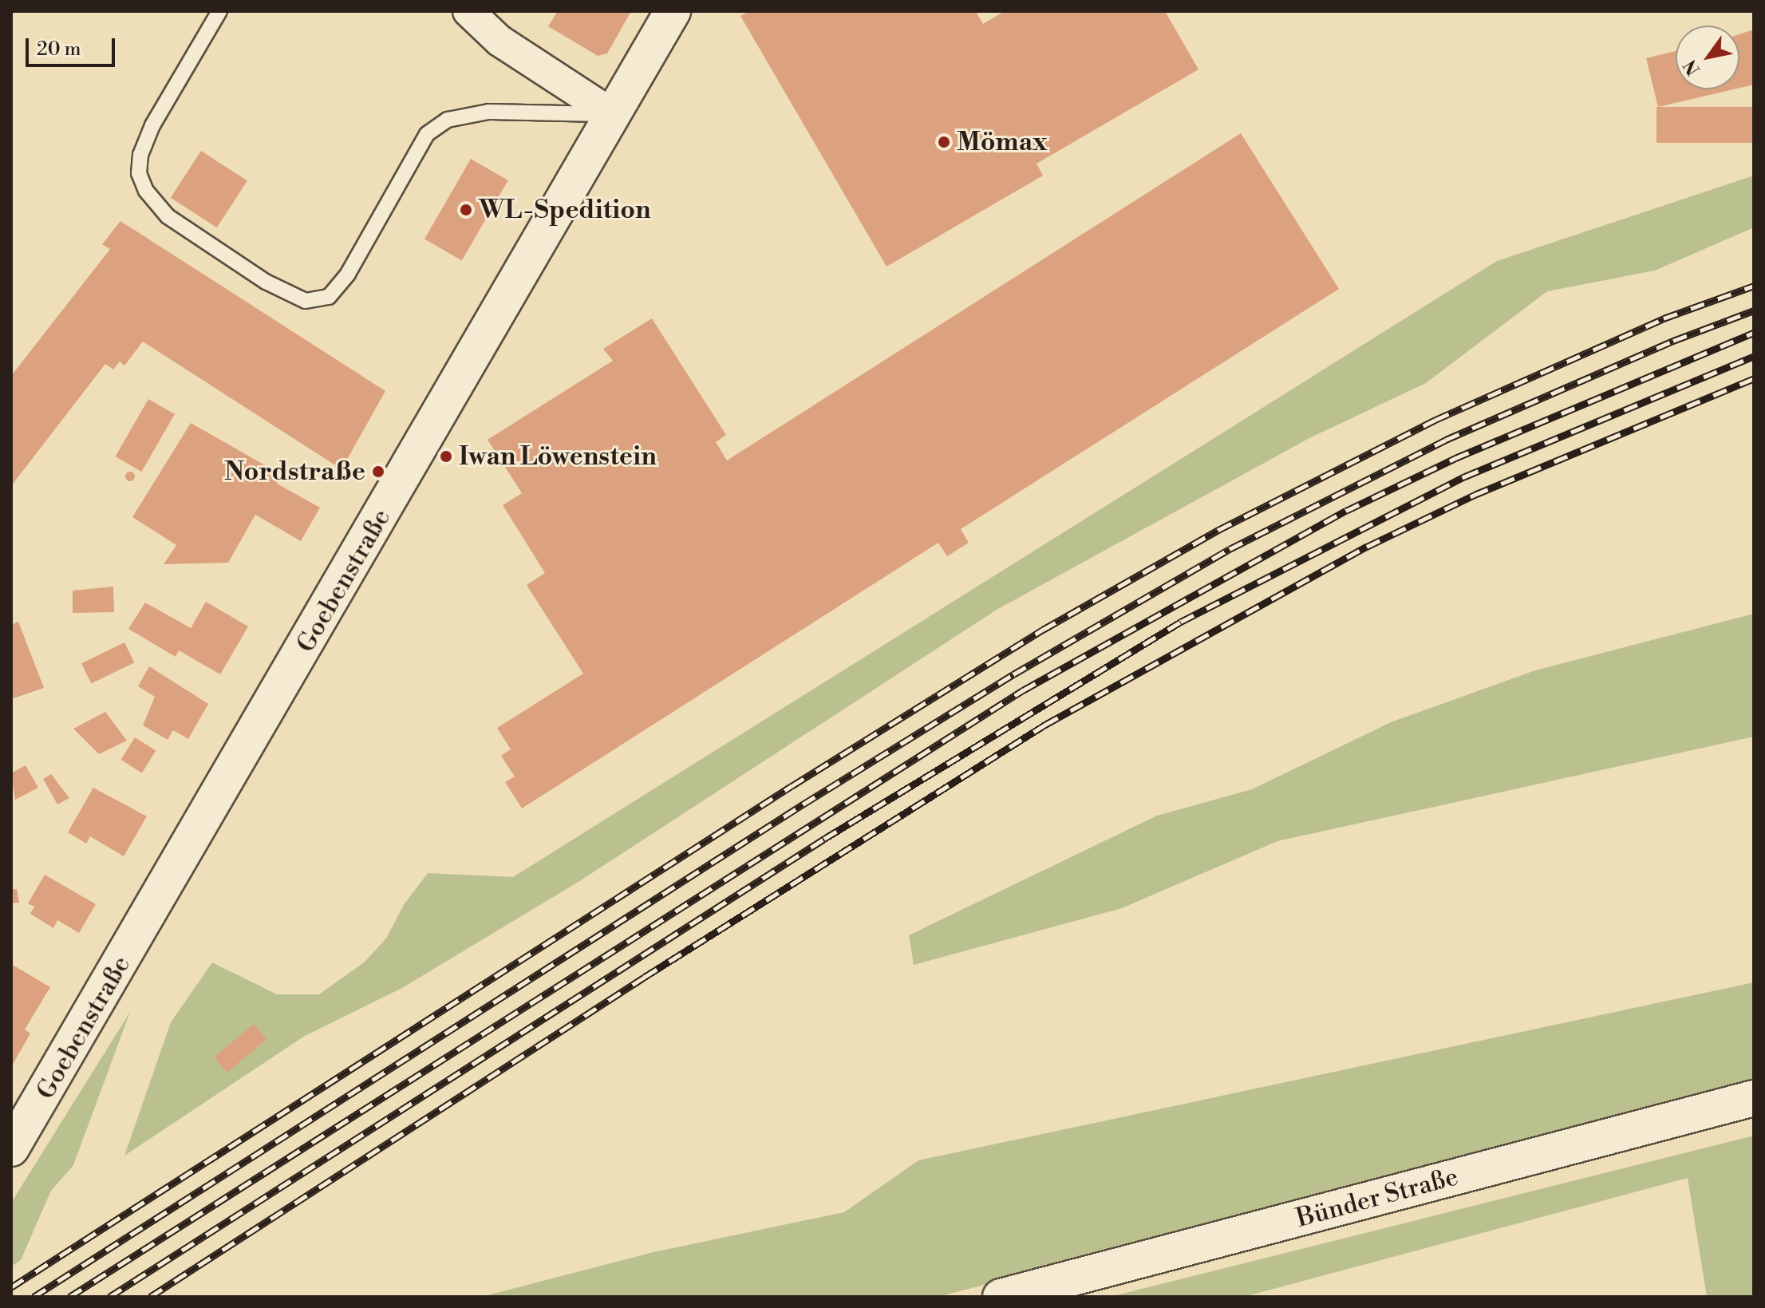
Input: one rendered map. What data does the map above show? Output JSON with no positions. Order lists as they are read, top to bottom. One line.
{"streets":{"street":["Goebenstraße","Bünder Straße"]},"places":["Mömax","WL-Spedition","Iwan Löwenstein","Nordstraße"],"scale_bar":"20 m","north":"bottom left"}
